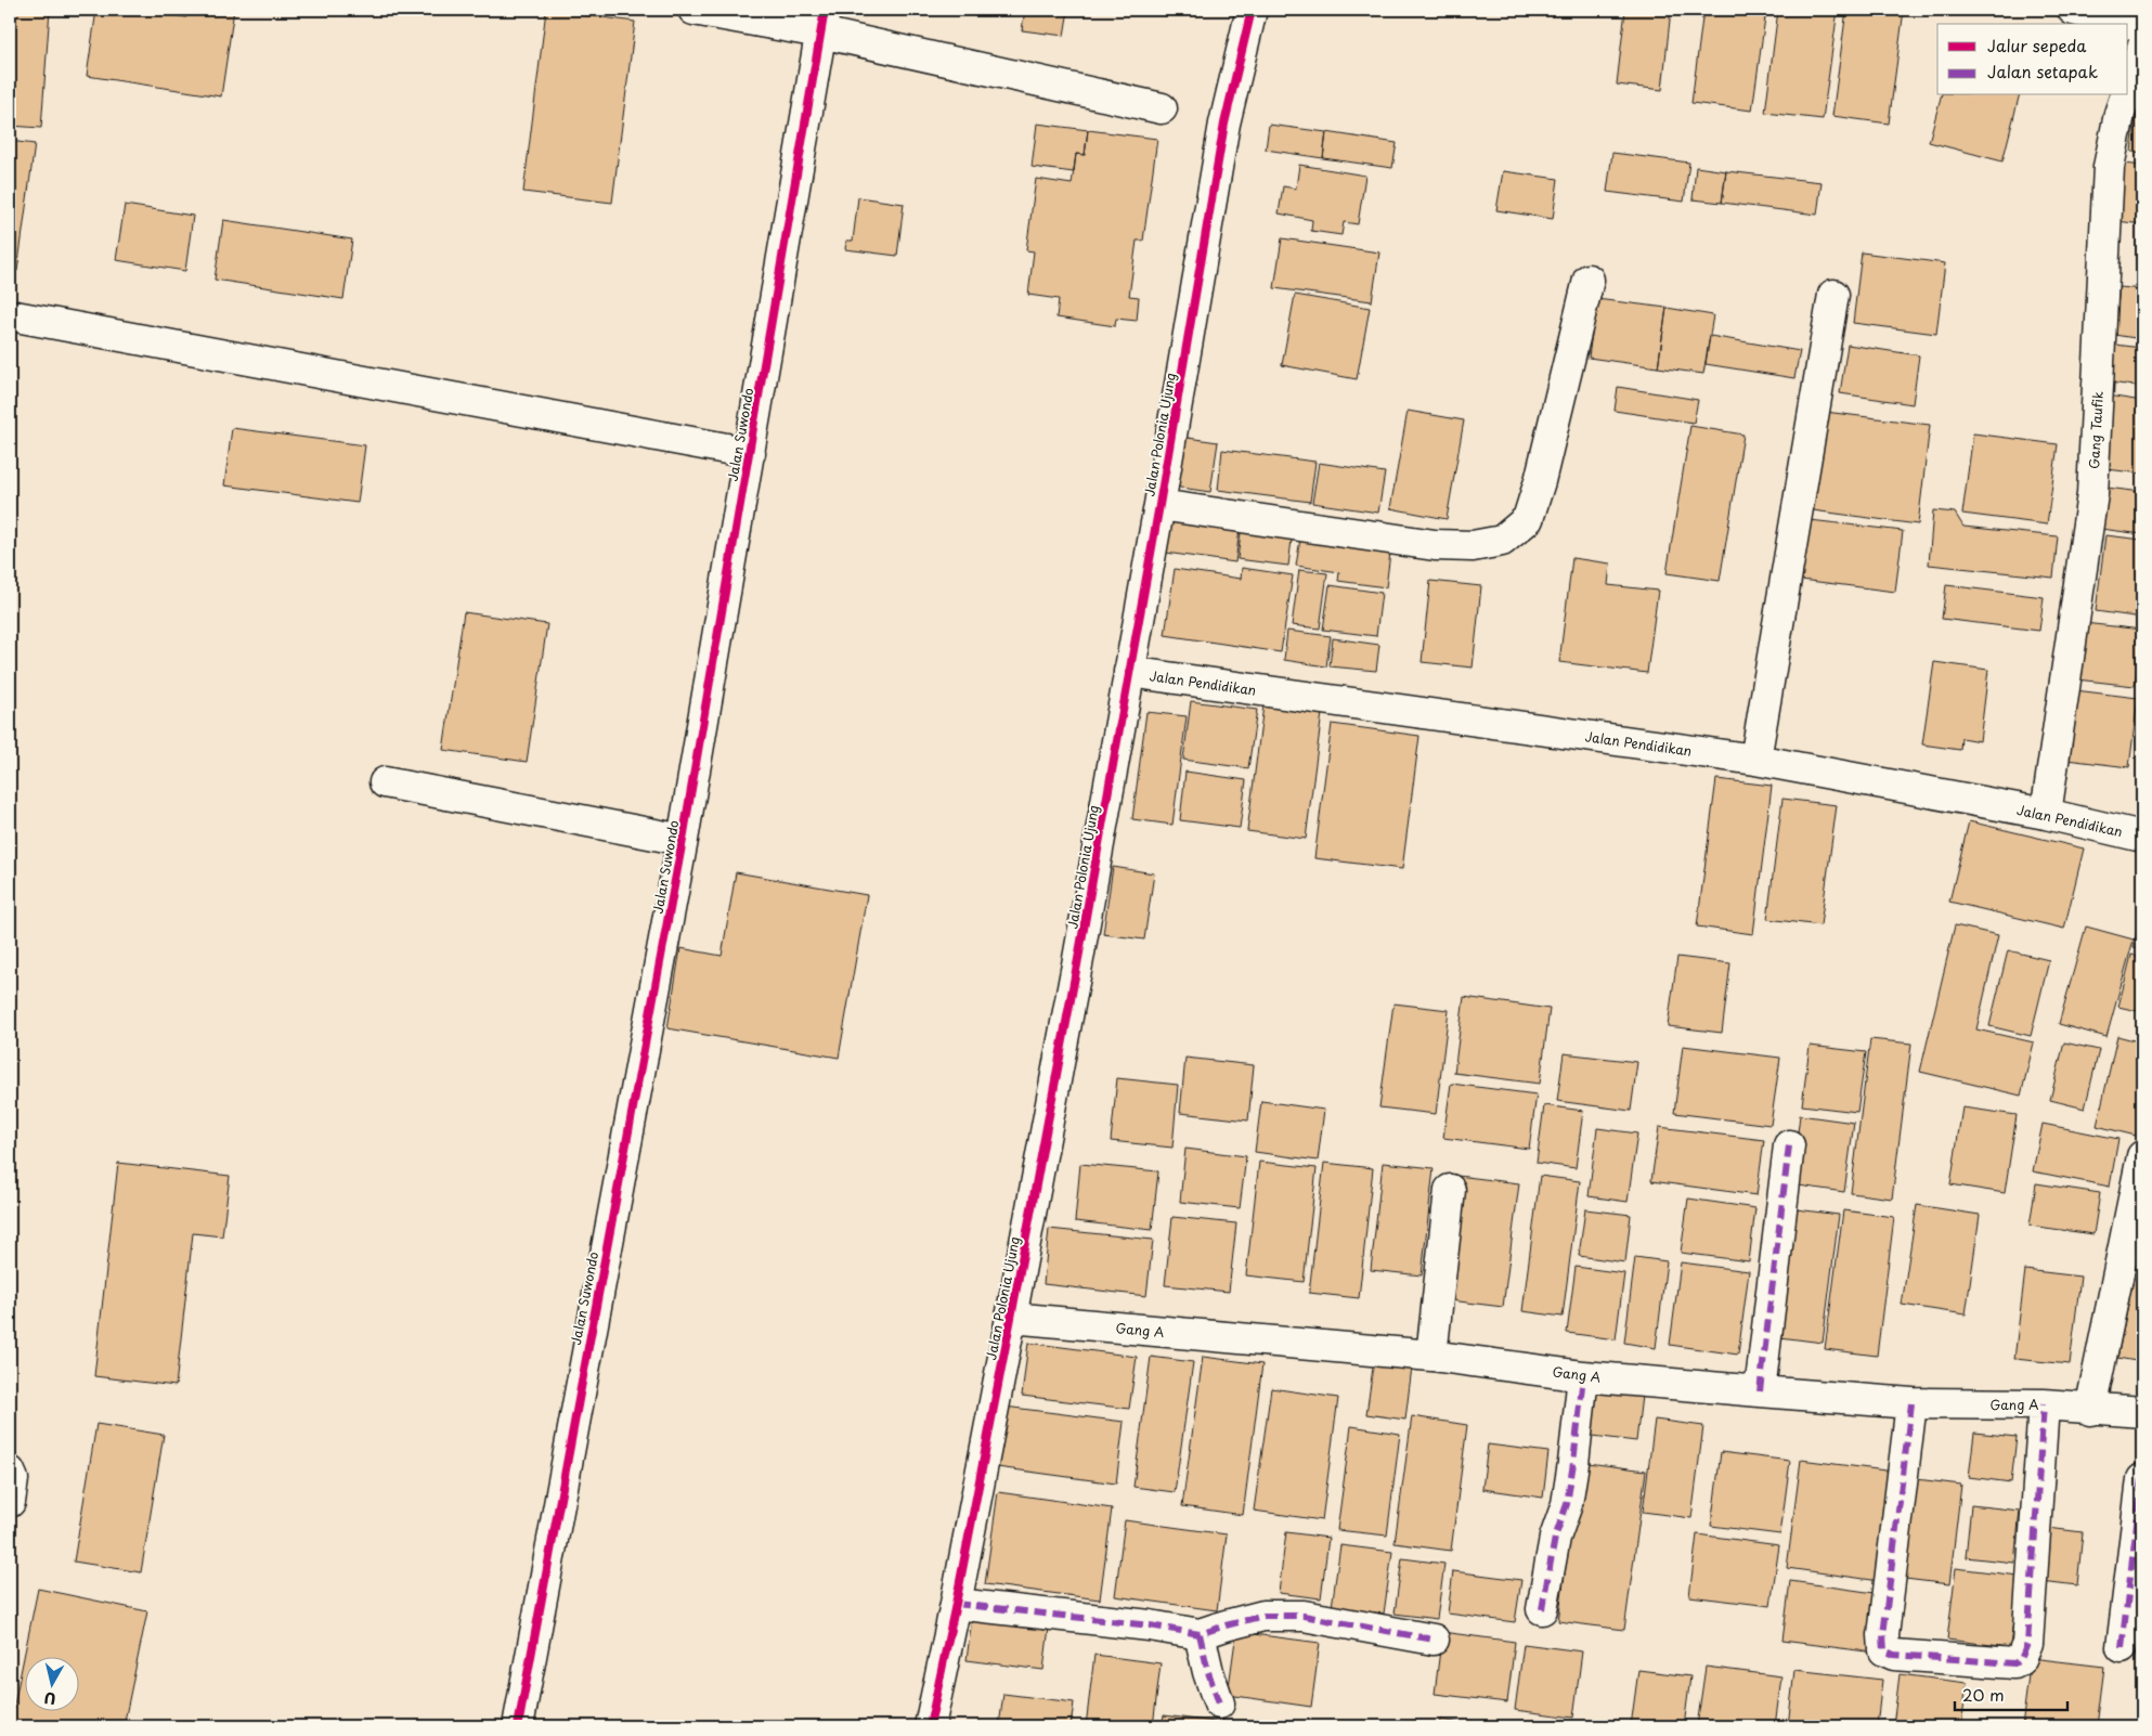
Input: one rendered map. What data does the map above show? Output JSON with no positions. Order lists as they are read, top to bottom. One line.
{"streets":{"street":["Gang Taufik","Jalan Suwondo","Jalan Polonia Ujung","Jalan Pendidikan","Gang A"]},"crossings":[["Gang Taufik","Jalan Pendidikan"],["Jalan Polonia Ujung","Jalan Pendidikan"],["Jalan Polonia Ujung","Gang A"]],"legend":["Jalur sepeda","Jalan setapak"],"scale_bar":"20 m","north":"bottom"}
